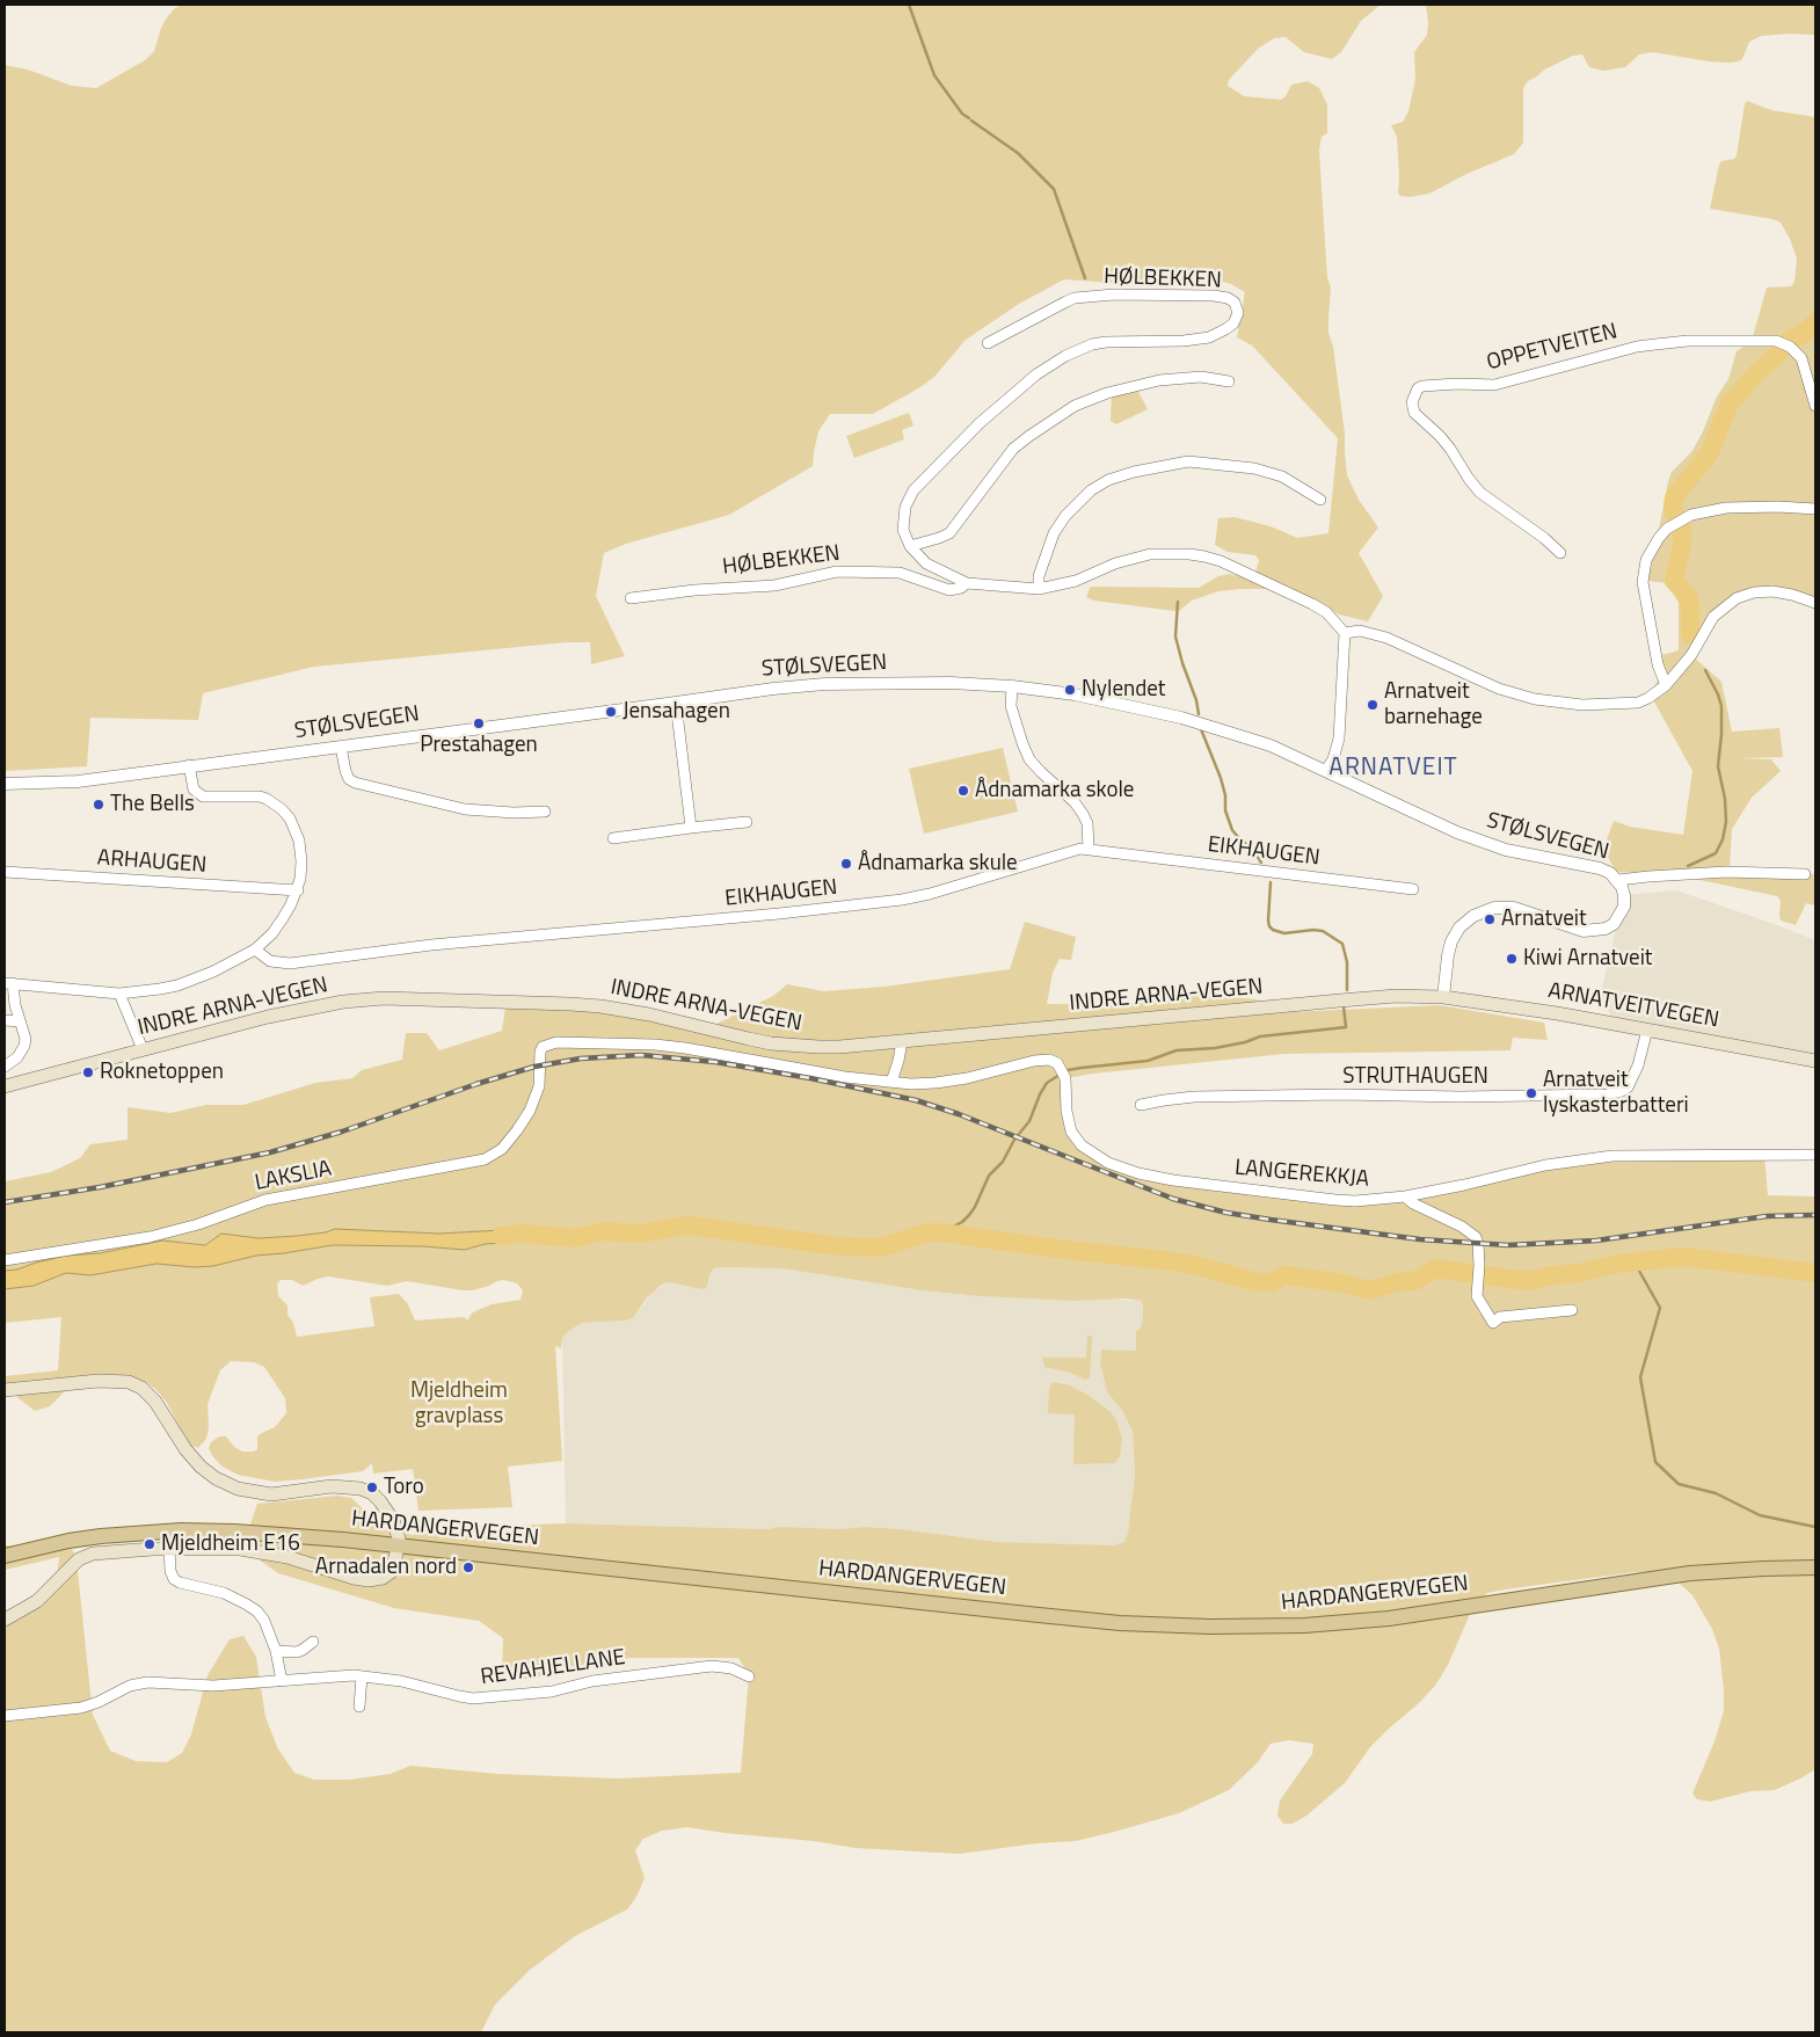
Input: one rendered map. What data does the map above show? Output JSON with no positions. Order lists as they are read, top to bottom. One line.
{"streets":{"main road":["INDRE ARNA-VEGEN","ARNATVEITVEGEN","HARDANGERVEGEN"],"street":["HØLBEKKEN","OPPETVEITEN","STØLSVEGEN","EIKHAUGEN","ARHAUGEN","STRUTHAUGEN","LANGEREKKJA","LAKSLIA","REVAHJELLANE"]},"crossings":[["STØLSVEGEN","INDRE ARNA-VEGEN"],["STØLSVEGEN","ARNATVEITVEGEN"],["INDRE ARNA-VEGEN","ARNATVEITVEGEN"],["ARNATVEITVEGEN","STRUTHAUGEN"],["LANGEREKKJA","LAKSLIA"]],"districts":["ARNATVEIT"],"parks":["Mjeldheim gravplass"],"places":["Nylendet","Arnatveit barnehage","Jensahagen","Prestahagen","Ådnamarka skole","The Bells","Ådnamarka skule","Arnatveit","Kiwi Arnatveit","Roknetoppen","Arnatveit lyskasterbatteri","Toro","Mjeldheim E16","Arnadalen nord"]}
